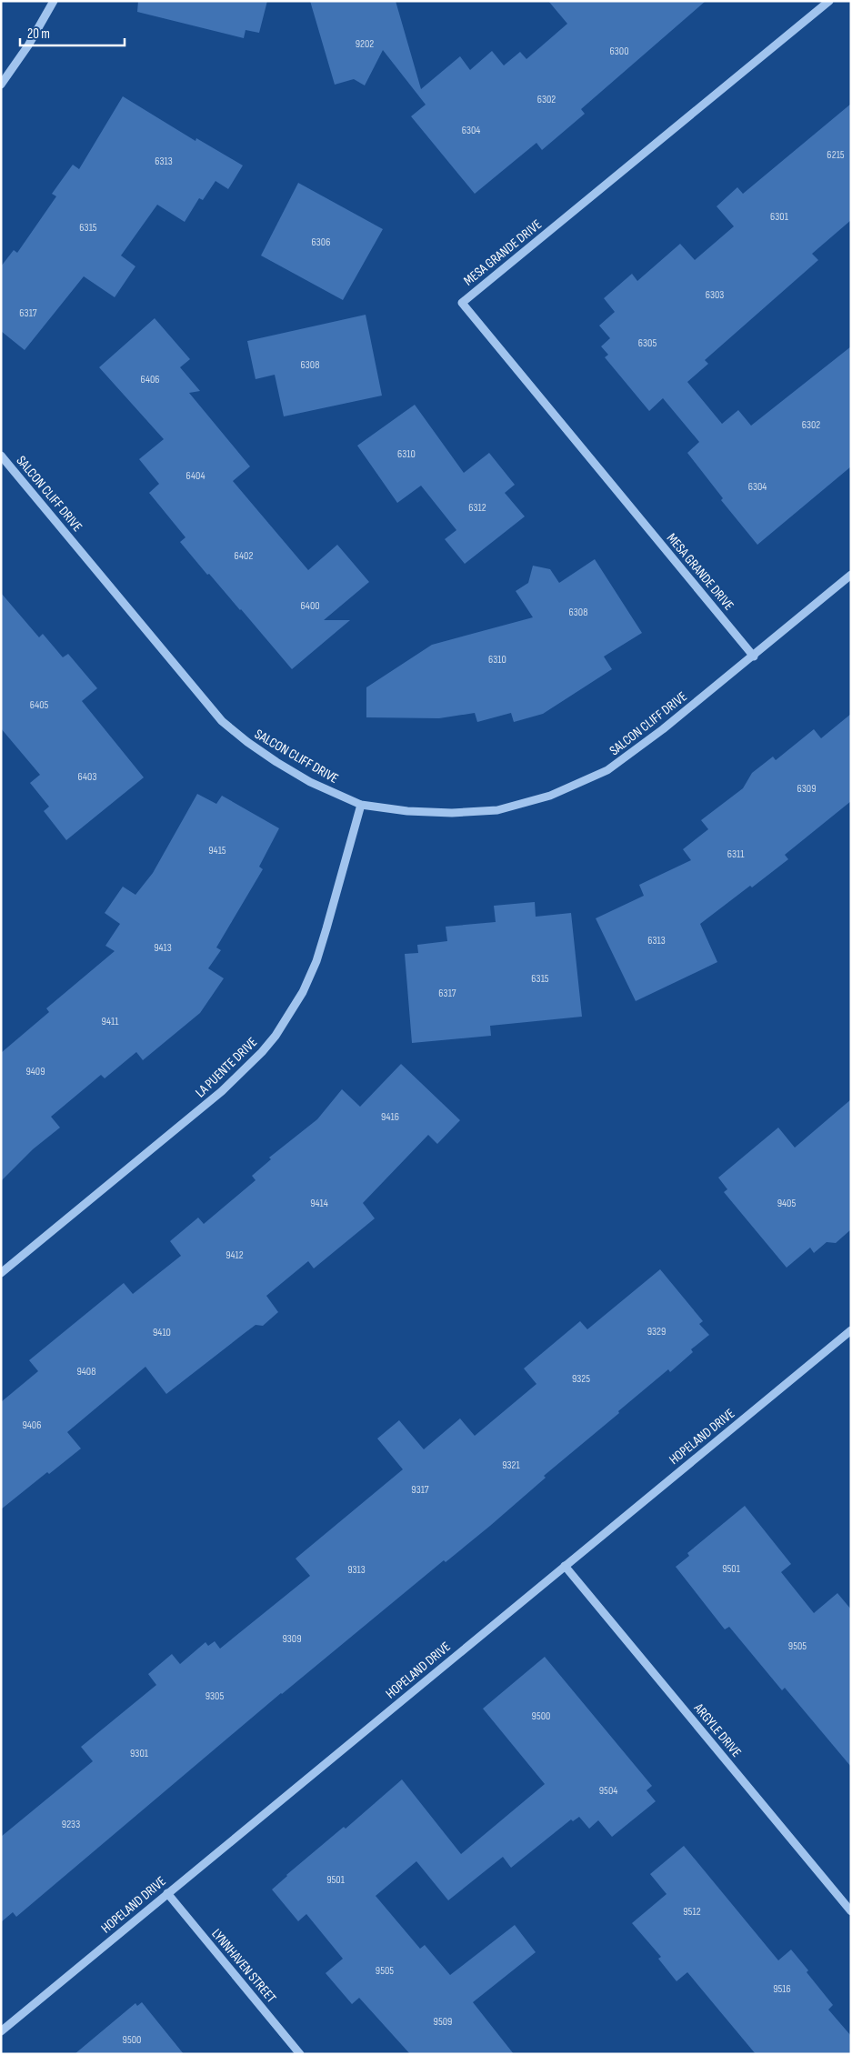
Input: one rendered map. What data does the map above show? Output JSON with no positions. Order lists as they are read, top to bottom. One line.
{"streets":{"street":["MESA GRANDE DRIVE","SALCON CLIFF DRIVE","LA PUENTE DRIVE","HOPELAND DRIVE","ARGYLE DRIVE","LYNNHAVEN STREET"]},"crossings":[["MESA GRANDE DRIVE","SALCON CLIFF DRIVE"],["SALCON CLIFF DRIVE","LA PUENTE DRIVE"],["HOPELAND DRIVE","ARGYLE DRIVE"],["HOPELAND DRIVE","LYNNHAVEN STREET"]],"house_numbers":["9202","6300","6302","6304","6215","6313","6301","6315","6306","6303","6317","6305","6308","6406","6302","6310","6404","6304","6312","6402","6400","6308","6310","6405","6403","6309","9415","6311","6313","9413","6315","6317","9411","9409","9416","9414","9405","9412","9329","9410","9408","9325","9406","9321","9317","9501","9313","9309","9505","9305","9500","9301","9504","9233","9501","9512","9505","9516","9509","9500"],"scale_bar":"20 m"}
